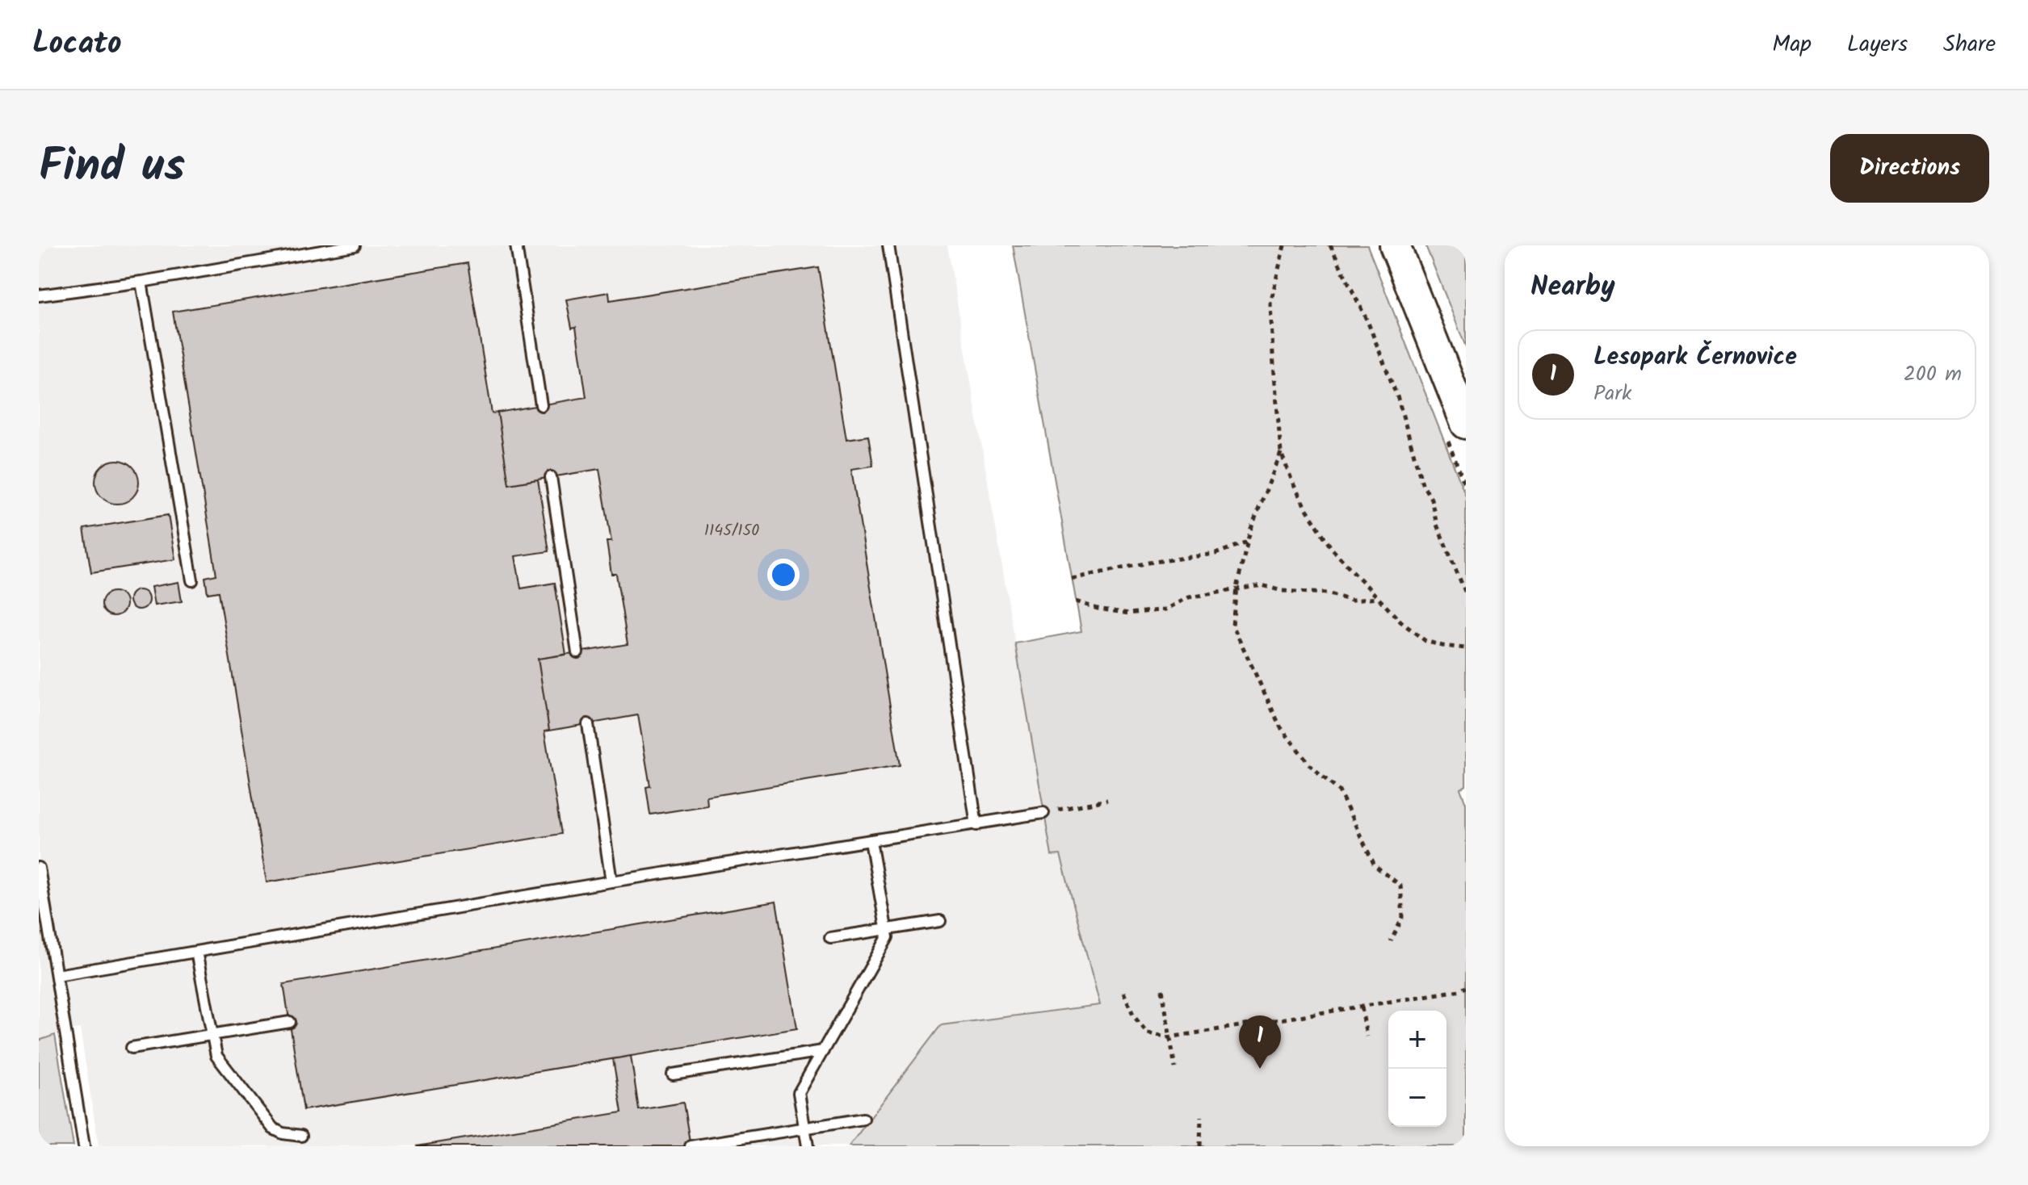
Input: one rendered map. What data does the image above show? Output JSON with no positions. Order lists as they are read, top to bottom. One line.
{"house_numbers":["1145/150"],"page":{"header":"Locato","nav":["Map","Layers","Share"],"title":"Find us","buttons":"Directions","heading":"Nearby","list":[{"mark":"1","name":"Lesopark Černovice","note":"Park","value":"200 m"}],"map_buttons":["+","−"],"pins":"1"}}
